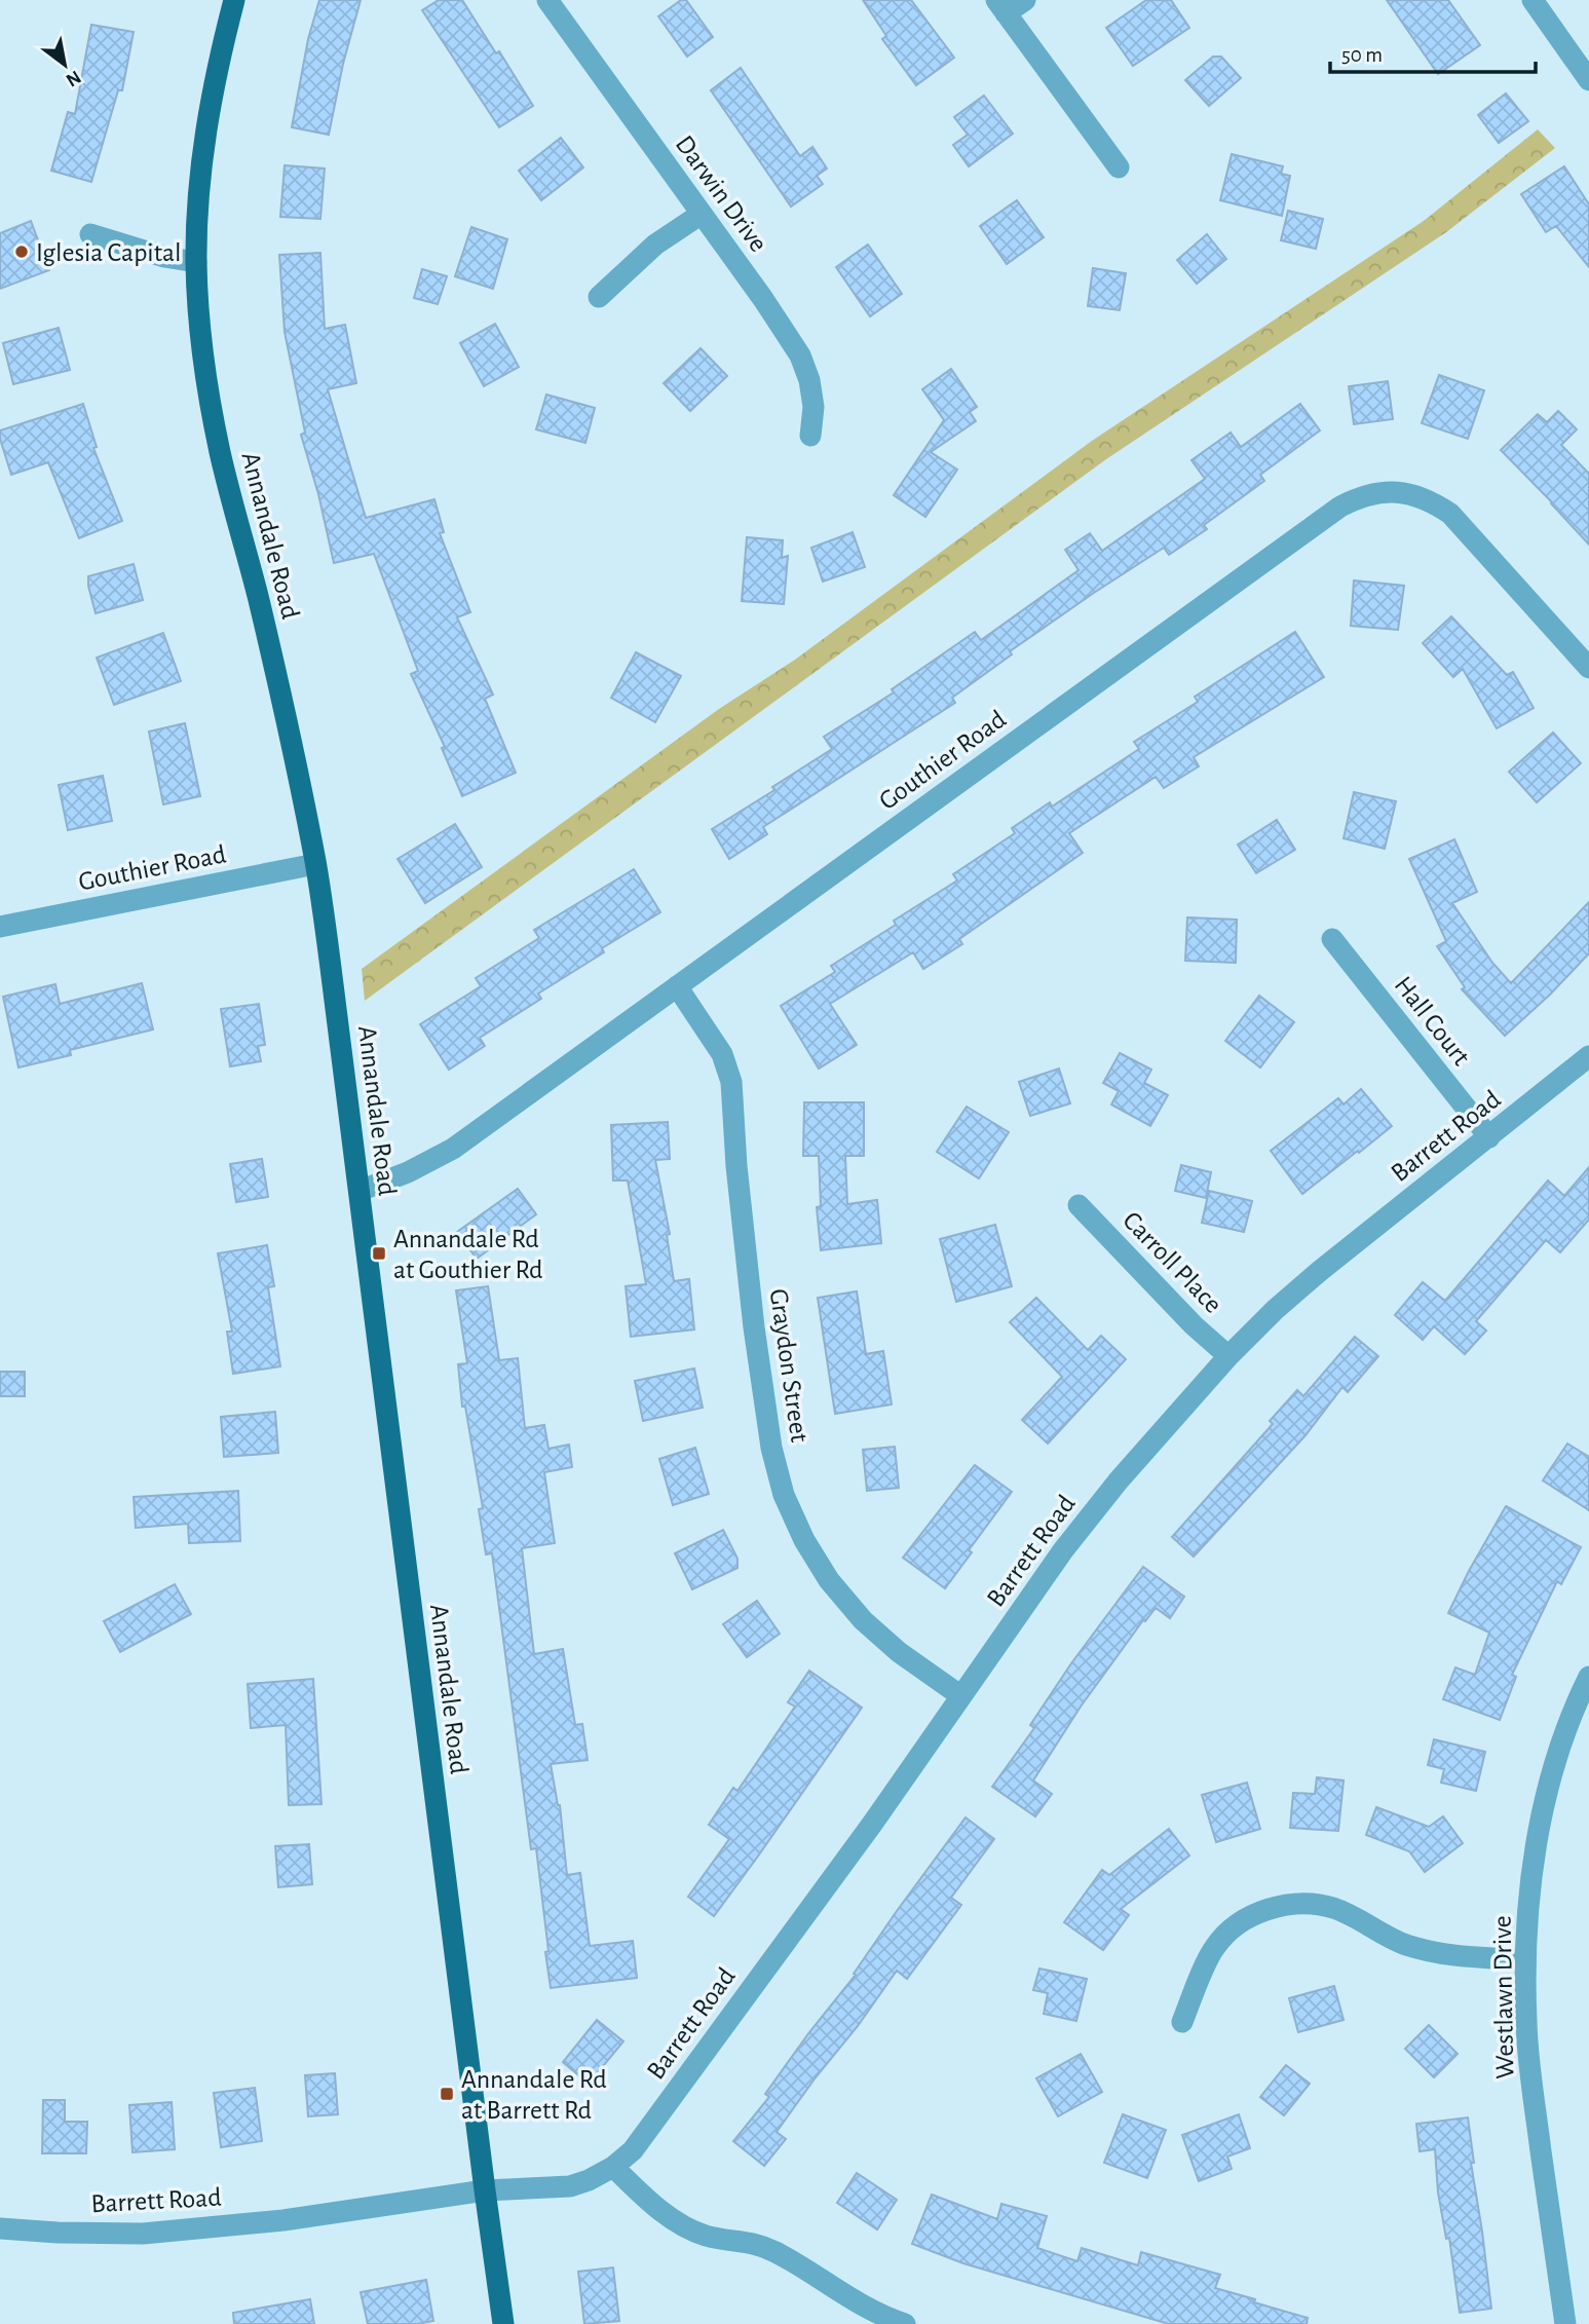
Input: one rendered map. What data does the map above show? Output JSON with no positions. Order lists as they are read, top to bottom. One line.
{"streets":{"main road":["Annandale Road"],"street":["Darwin Drive","Gouthier Road","Hall Court","Barrett Road","Carroll Place","Graydon Street","Westlawn Drive"]},"crossings":[["Annandale Road","Gouthier Road"],["Annandale Road","Barrett Road"],["Gouthier Road","Graydon Street"],["Hall Court","Barrett Road"],["Barrett Road","Carroll Place"],["Barrett Road","Graydon Street"]],"places":{"other":["Iglesia Capital"],"transit":["Annandale Rd at Gouthier Rd","Annandale Rd at Barrett Rd"]},"scale_bar":"50 m","north":"bottom right"}
